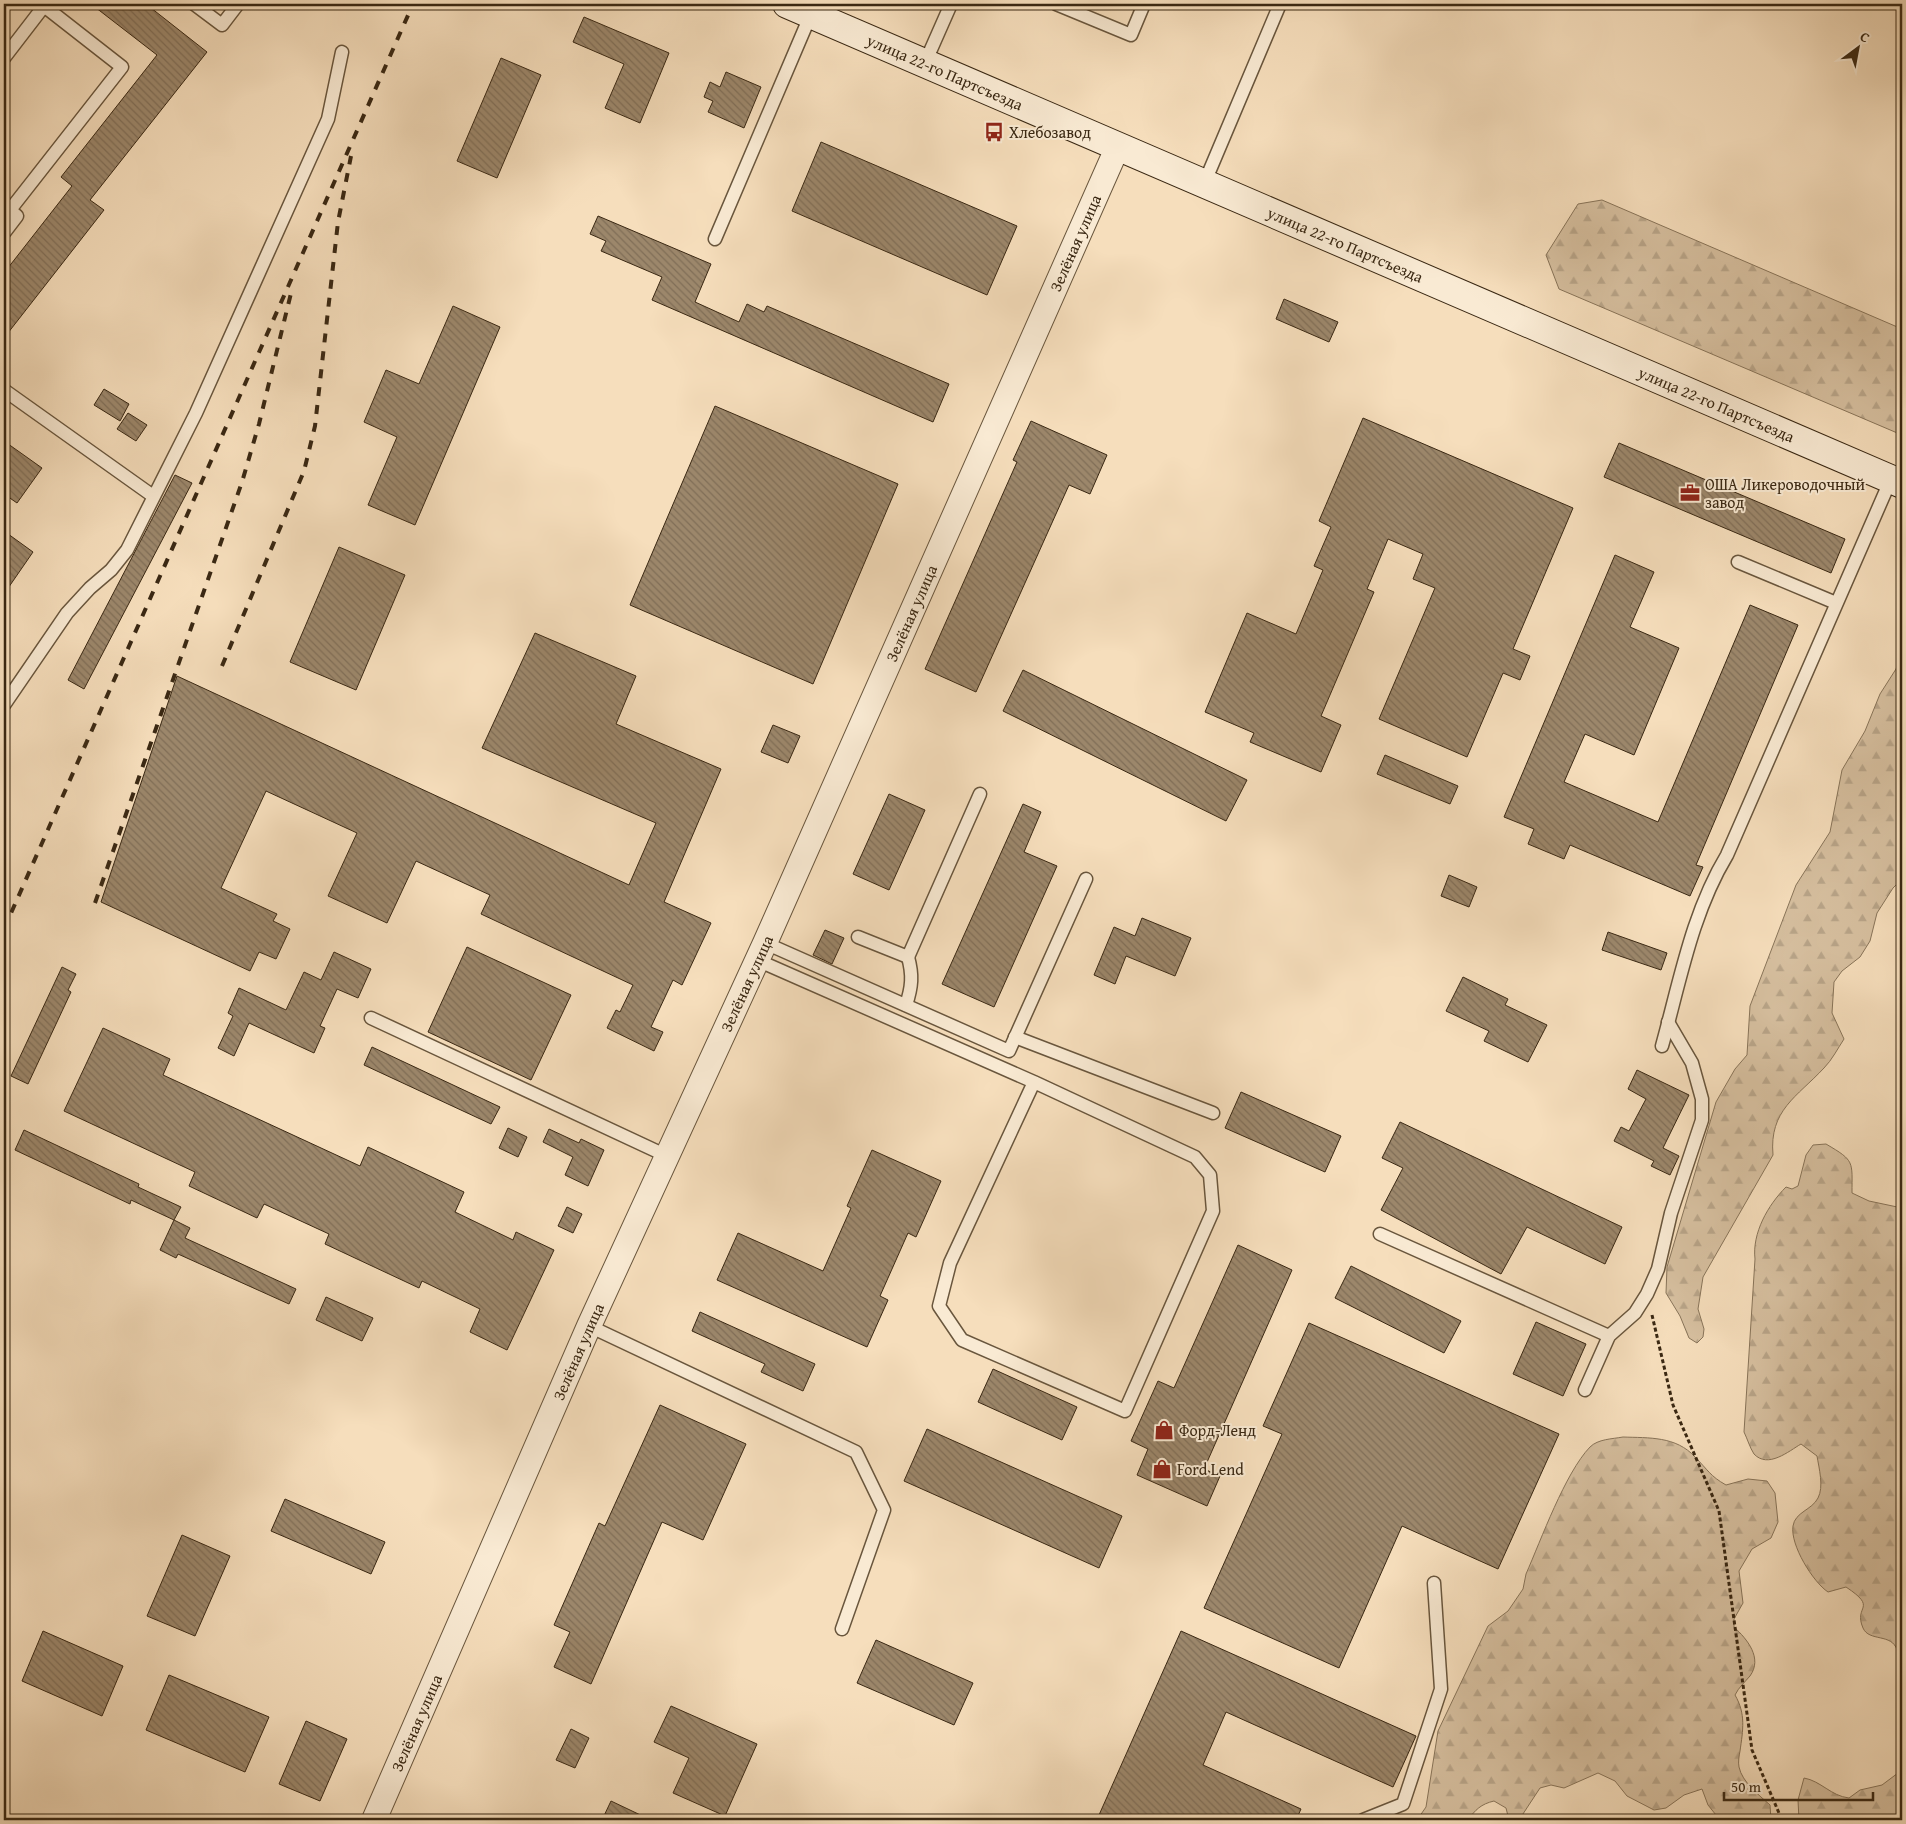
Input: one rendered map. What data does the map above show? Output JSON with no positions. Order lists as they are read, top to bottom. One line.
{"streets":{"main road":["улица 22-го Партсъезда"],"street":["Зелёная улица"]},"crossings":[["улица 22-го Партсъезда","Зелёная улица"]],"places":{"bus stop":["Хлебозавод"],"office":["ОША Ликероводочный завод"],"shop":["Форд-Ленд","Ford Lend"]},"scale_bar":"50 m","north":"top right"}
